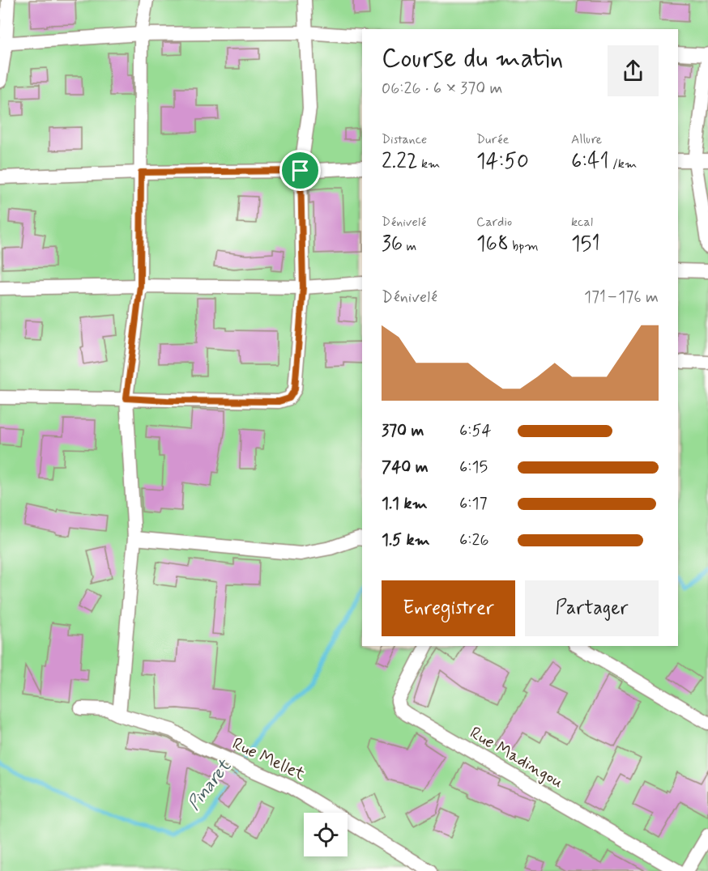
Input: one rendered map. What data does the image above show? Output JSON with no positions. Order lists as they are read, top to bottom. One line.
{"streets":{"street":["Rue Madingou","Rue Mellet"]},"water":["Pinaret"],"page":{"heading":["Course du matin","06:26 · 6 × 370 m"],"stats":[["Distance","2.22 km"],["Durée","14:50"],["Allure","6:41 /km"],["Dénivelé","36 m"],["Cardio","168 bpm"],["kcal","151"]],"chart":["Dénivelé","171–176 m"],"list":[{"name":"370 m","note":"6:54"},{"name":"740 m","note":"6:15"},{"name":"1.1 km","note":"6:17"},{"name":"1.5 km","note":"6:26"}],"buttons":["Enregistrer","Partager"]}}
